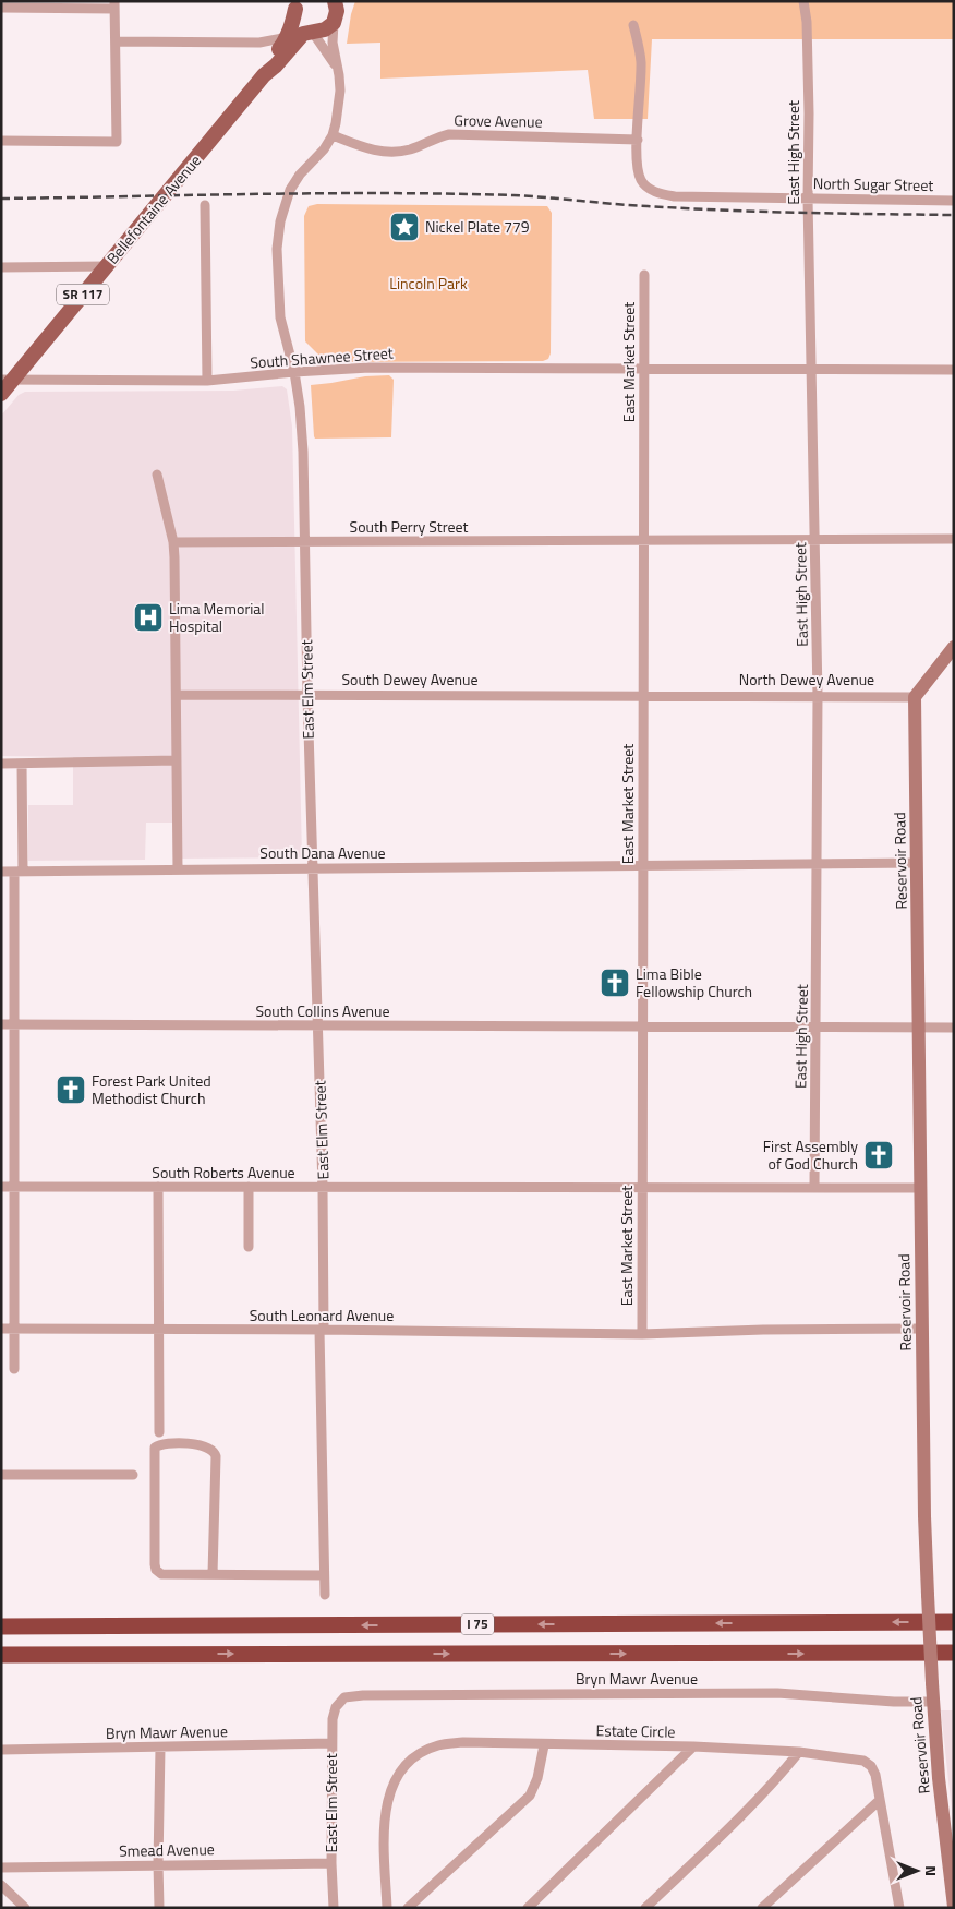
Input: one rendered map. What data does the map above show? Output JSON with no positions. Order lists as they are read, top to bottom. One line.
{"streets":{"highway":["I 75"],"main road":["Bellefontaine Avenue","SR 117","Reservoir Road"],"street":["Grove Avenue","East High Street","North Sugar Street","South Shawnee Street","East Market Street","South Perry Street","South Dewey Avenue","North Dewey Avenue","East Elm Street","South Dana Avenue","South Collins Avenue","South Roberts Avenue","South Leonard Avenue","Bryn Mawr Avenue","Estate Circle","Smead Avenue"]},"crossings":[["Grove Avenue","North Sugar Street"],["Grove Avenue","East Elm Street"],["East High Street","North Sugar Street"],["East High Street","South Shawnee Street"],["East High Street","South Perry Street"],["East High Street","North Dewey Avenue"],["East High Street","South Dana Avenue"],["East High Street","South Collins Avenue"],["East High Street","South Roberts Avenue"],["Bellefontaine Avenue","SR 117"],["Bellefontaine Avenue","South Shawnee Street"],["SR 117","East Elm Street"],["South Shawnee Street","East Market Street"],["South Shawnee Street","East Elm Street"],["East Market Street","South Perry Street"],["East Market Street","South Dewey Avenue"],["East Market Street","North Dewey Avenue"],["East Market Street","South Dana Avenue"],["East Market Street","South Collins Avenue"],["East Market Street","South Roberts Avenue"],["East Market Street","South Leonard Avenue"],["South Perry Street","East Elm Street"],["South Dewey Avenue","North Dewey Avenue"],["South Dewey Avenue","East Elm Street"],["North Dewey Avenue","Reservoir Road"],["East Elm Street","South Dana Avenue"],["East Elm Street","South Collins Avenue"],["East Elm Street","South Roberts Avenue"],["East Elm Street","South Leonard Avenue"],["East Elm Street","Bryn Mawr Avenue"],["East Elm Street","Smead Avenue"],["South Dana Avenue","Reservoir Road"],["Reservoir Road","South Collins Avenue"],["Reservoir Road","South Roberts Avenue"],["Reservoir Road","South Leonard Avenue"],["Reservoir Road","Bryn Mawr Avenue"]],"parks":["Lincoln Park"],"places":{"place":["Nickel Plate 779"],"hospital":["Lima Memorial Hospital"],"church":["Lima Bible Fellowship Church","Forest Park United Methodist Church","First Assembly of God Church"]},"north":"right"}
